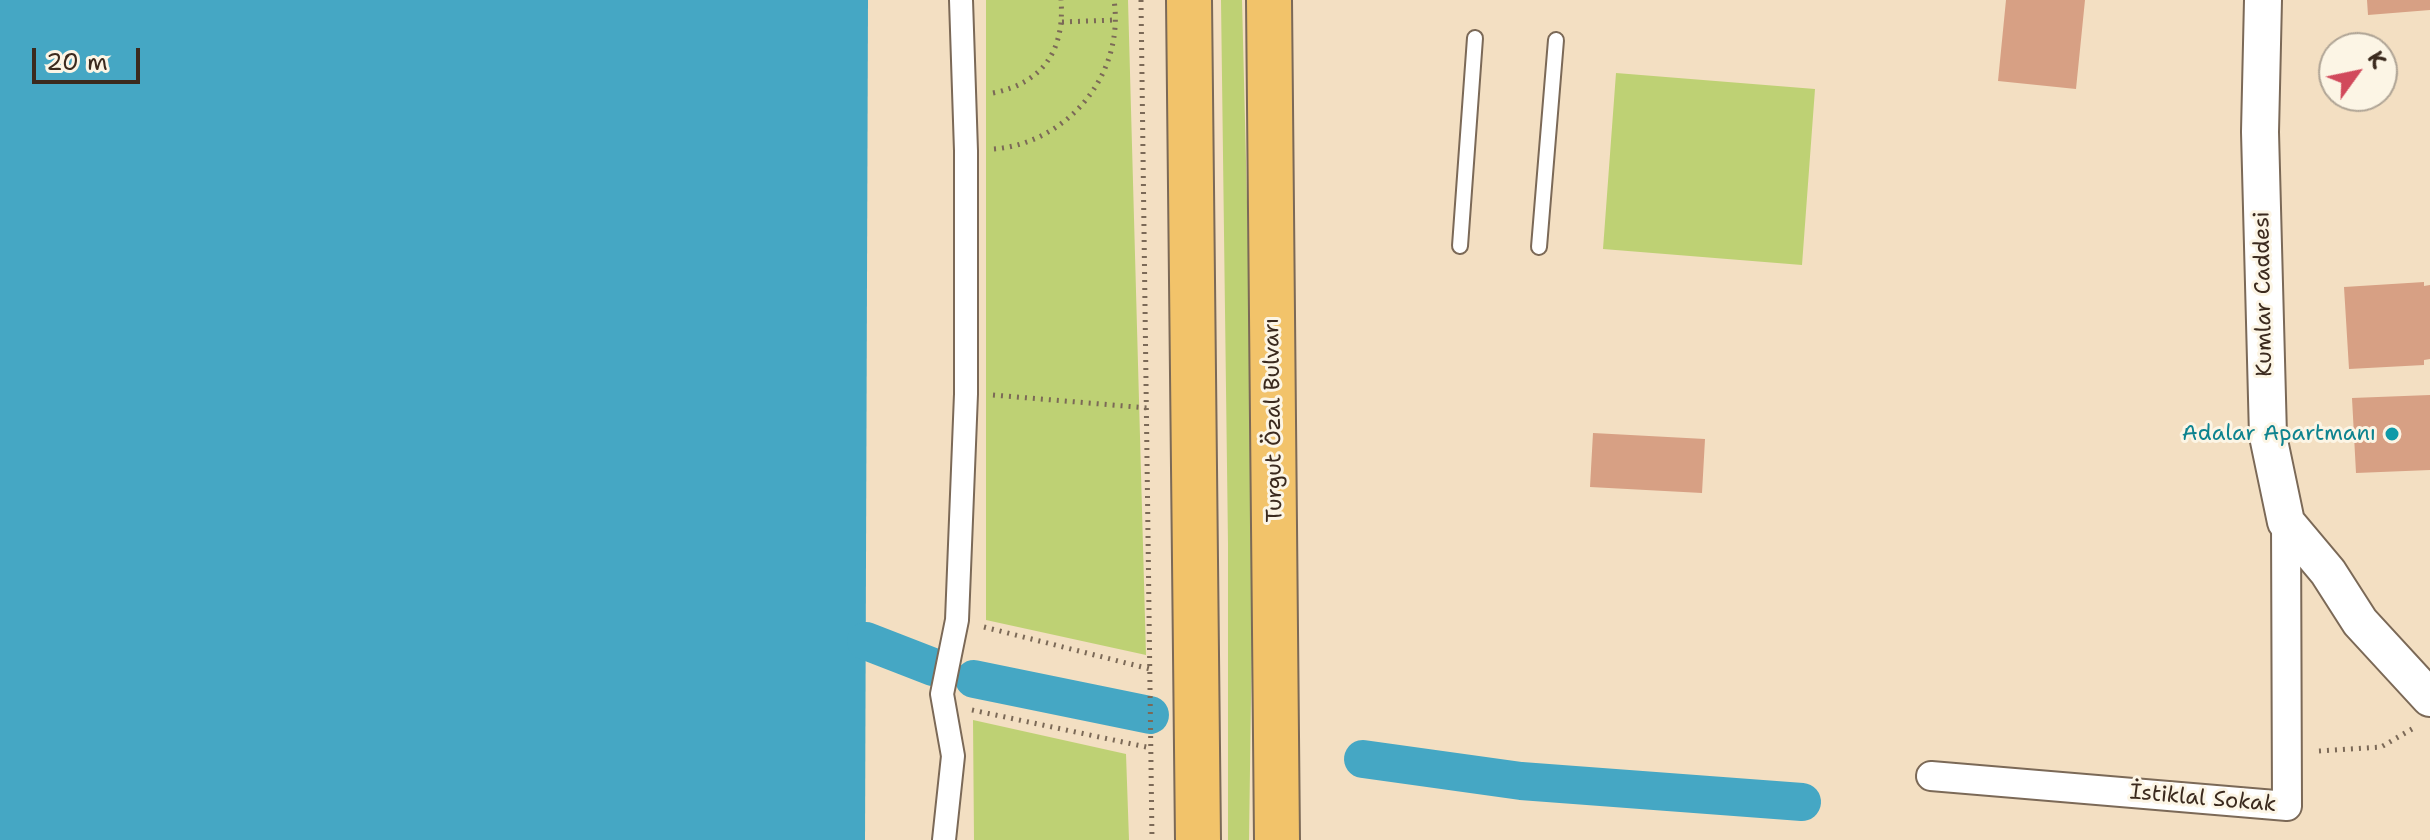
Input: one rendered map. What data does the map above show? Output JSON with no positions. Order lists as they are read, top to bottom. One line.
{"streets":{"highway":["Turgut Özal Bulvarı"],"street":["Kumlar Caddesi","İstiklal Sokak"]},"crossings":[["Kumlar Caddesi","İstiklal Sokak"]],"places":["Adalar Apartmanı"],"scale_bar":"20 m","north":"top right"}
